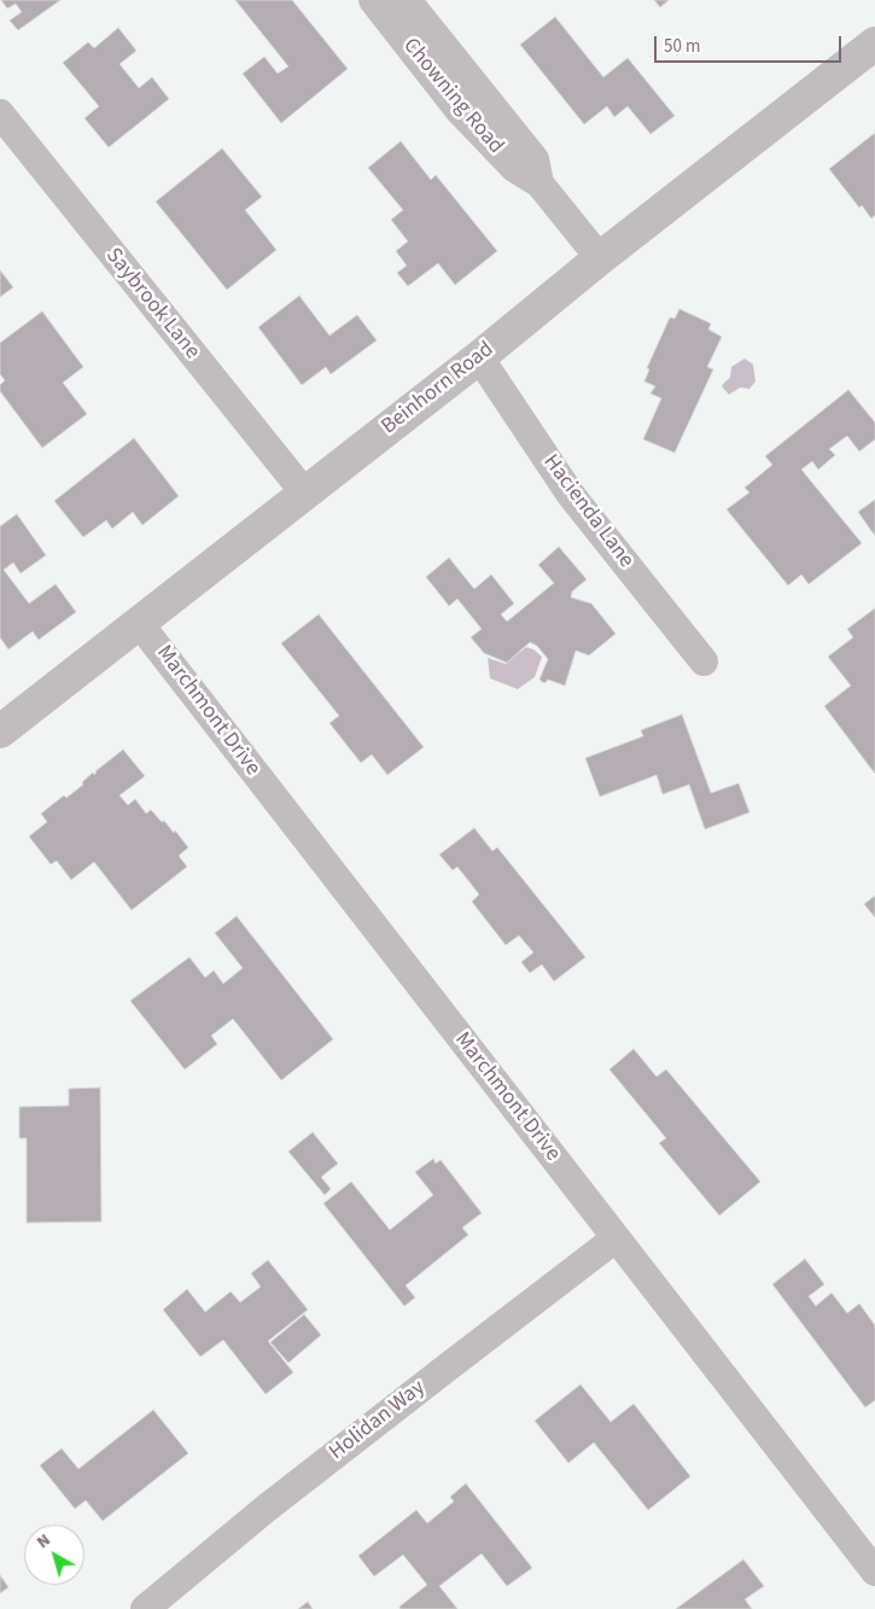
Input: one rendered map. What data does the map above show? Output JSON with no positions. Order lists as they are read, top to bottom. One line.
{"streets":{"street":["Chowning Road","Saybrook Lane","Beinhorn Road","Hacienda Lane","Marchmont Drive","Holidan Way"]},"crossings":[["Chowning Road","Beinhorn Road"],["Saybrook Lane","Beinhorn Road"],["Beinhorn Road","Hacienda Lane"],["Beinhorn Road","Marchmont Drive"],["Marchmont Drive","Holidan Way"]],"scale_bar":"50 m","north":"top left"}
